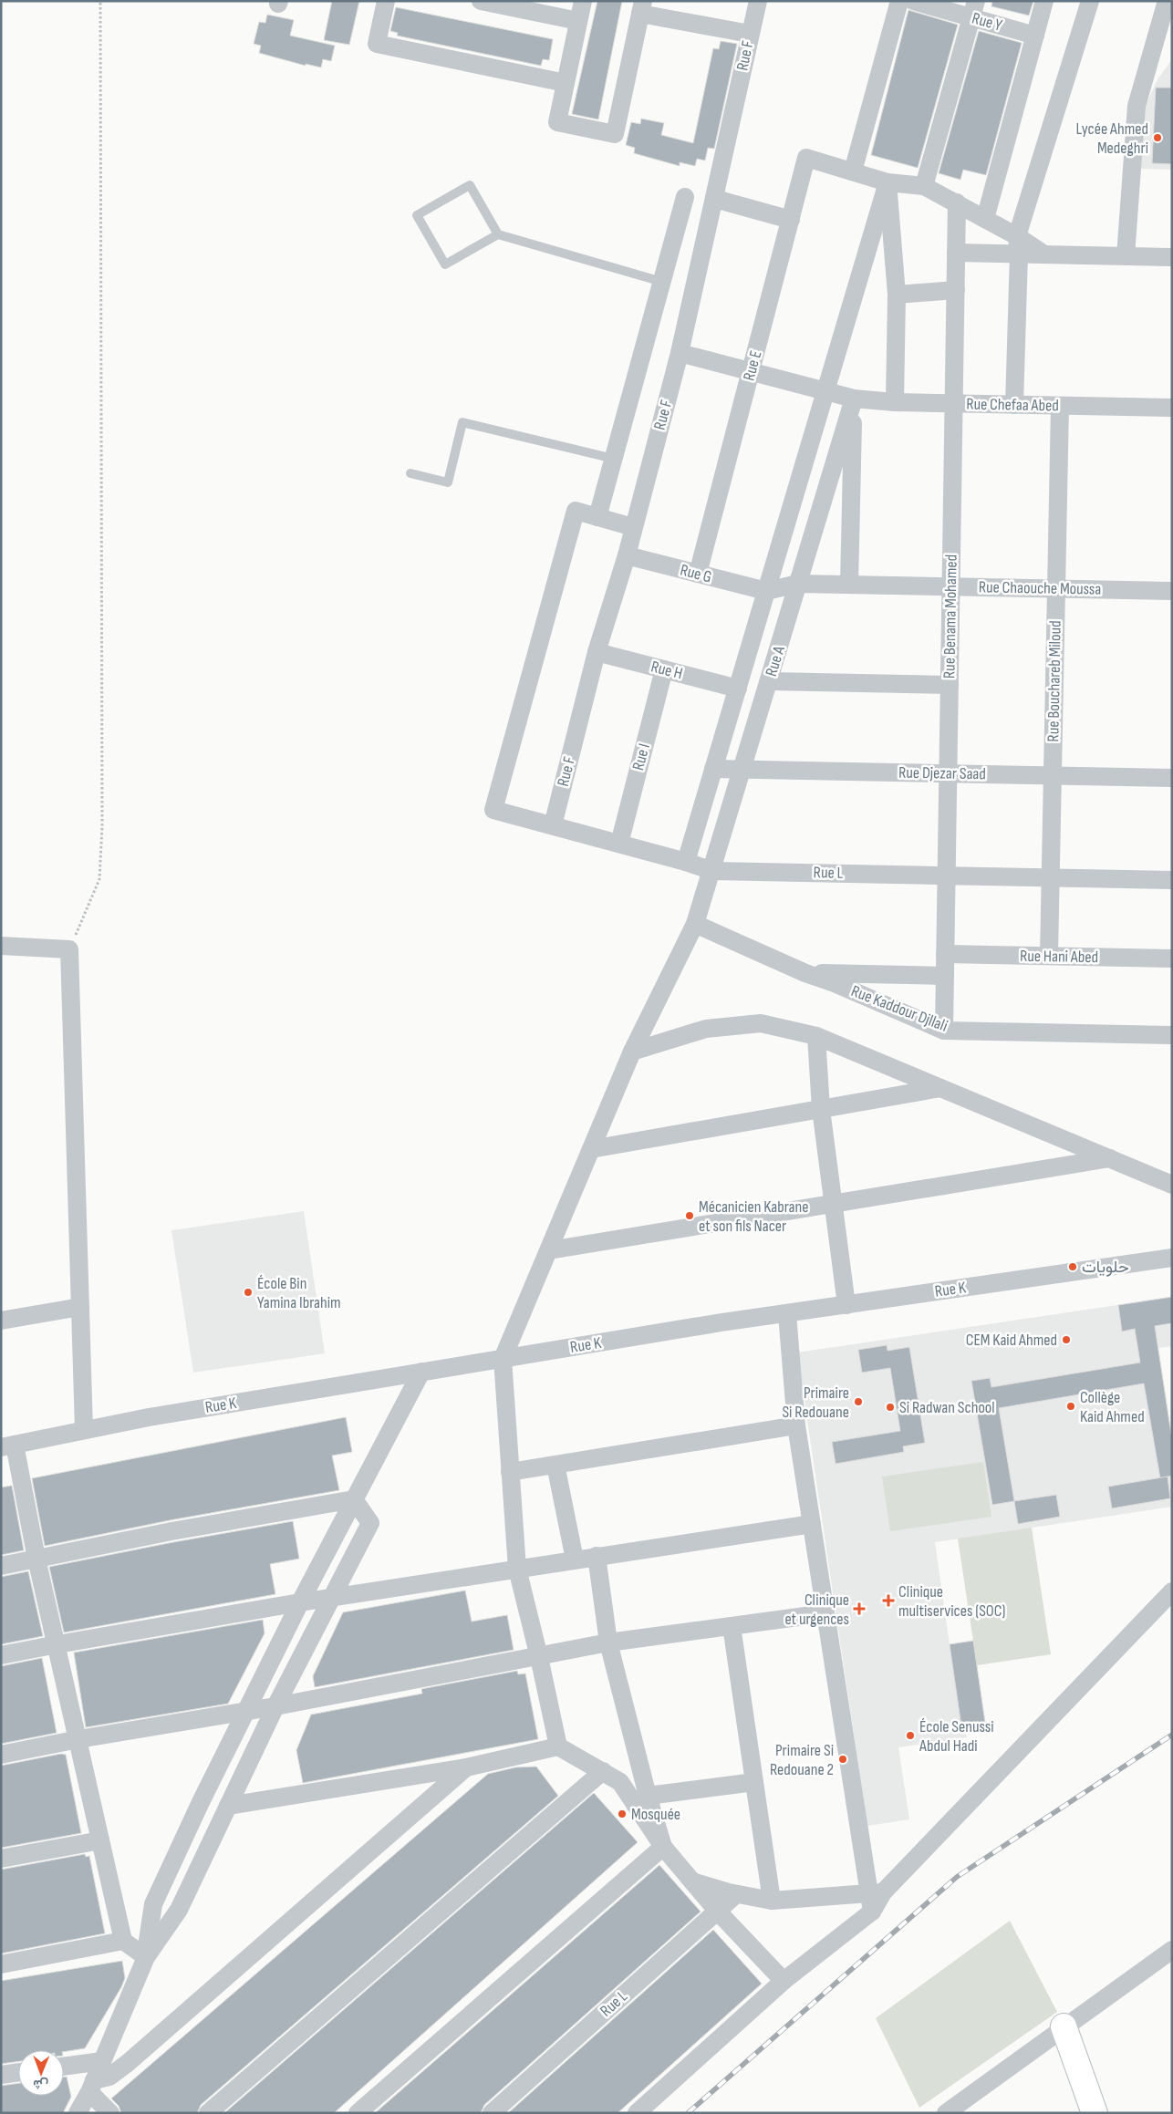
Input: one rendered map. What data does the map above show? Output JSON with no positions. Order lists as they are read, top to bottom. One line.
{"streets":{"street":["Rue Y","Rue F","Rue E","Rue Chefaa Abed","Rue G","Rue Chaouche Moussa","Rue Benama Mohamed","Rue A","Rue H","Rue Bouchareb Miloud","Rue I","Rue Djezar Saad","Rue L","Rue Hani Abed","Rue Kaddour Djllali","Rue K"]},"crossings":[["Rue F","Rue Chefaa Abed"],["Rue F","Rue G"],["Rue F","Rue H"],["Rue F","Rue L"],["Rue E","Rue Chefaa Abed"],["Rue E","Rue G"],["Rue Chefaa Abed","Rue Benama Mohamed"],["Rue Chefaa Abed","Rue A"],["Rue Chefaa Abed","Rue Bouchareb Miloud"],["Rue G","Rue Chaouche Moussa"],["Rue Chaouche Moussa","Rue Benama Mohamed"],["Rue Chaouche Moussa","Rue A"],["Rue Chaouche Moussa","Rue Bouchareb Miloud"],["Rue Benama Mohamed","Rue H"],["Rue Benama Mohamed","Rue Djezar Saad"],["Rue Benama Mohamed","Rue L"],["Rue Benama Mohamed","Rue Hani Abed"],["Rue Benama Mohamed","Rue Kaddour Djllali"],["Rue A","Rue H"],["Rue A","Rue Djezar Saad"],["Rue A","Rue L"],["Rue A","Rue Kaddour Djllali"],["Rue A","Rue K"],["Rue H","Rue I"],["Rue Bouchareb Miloud","Rue Djezar Saad"],["Rue Bouchareb Miloud","Rue L"],["Rue Bouchareb Miloud","Rue Hani Abed"],["Rue I","Rue L"]],"places":{"other":["Lycée Ahmed Medeghri","Mécanicien Kabrane et son fils Nacer","حلويات","École Bin Yamina Ibrahim","CEM Kaid Ahmed","Primaire Si Redouane","Collège Kaid Ahmed","Si Radwan School","École Senussi Abdul Hadi","Primaire Si Redouane 2","Mosquée"],"health":["Clinique multiservices (SOC)","Clinique et urgences"]},"north":"bottom"}
